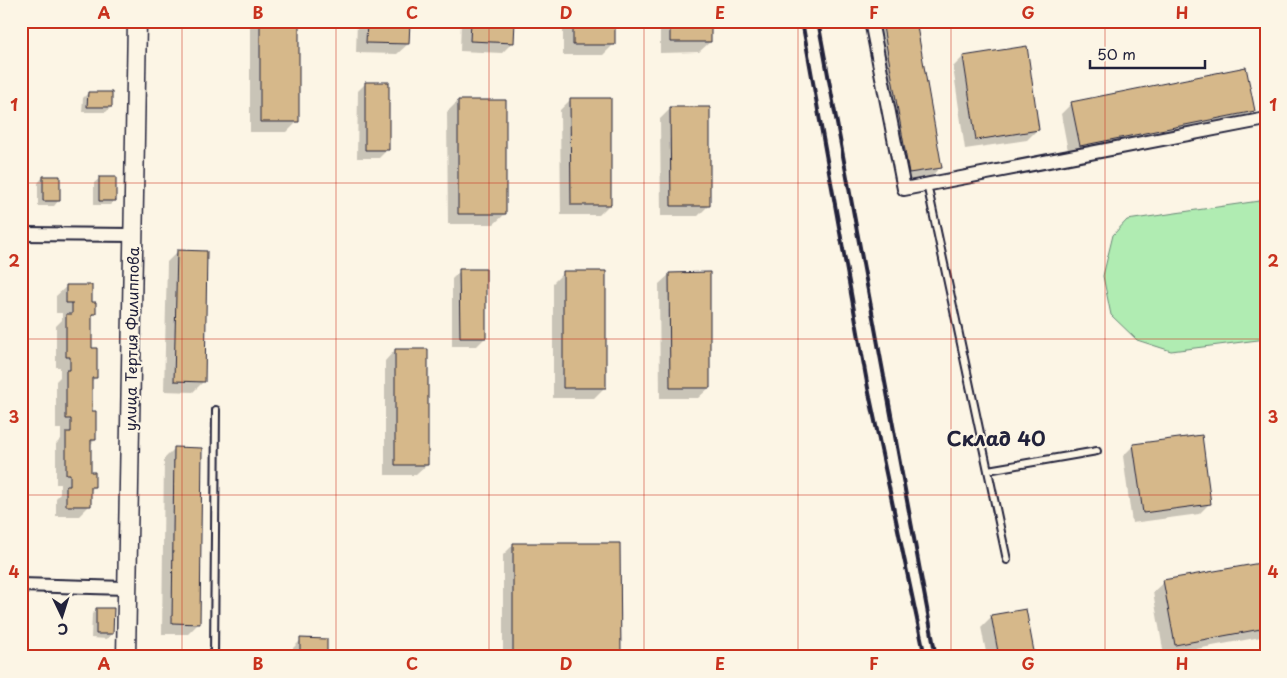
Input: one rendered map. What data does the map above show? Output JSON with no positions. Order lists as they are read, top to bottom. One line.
{"streets":{"street":["улица Тертия Филиппова"]},"districts":["Склад 40"],"scale_bar":"50 m","north":"bottom","grid":{"columns":["A","B","C","D","E","F","G","H"],"rows":["1","2","3","4"]}}
